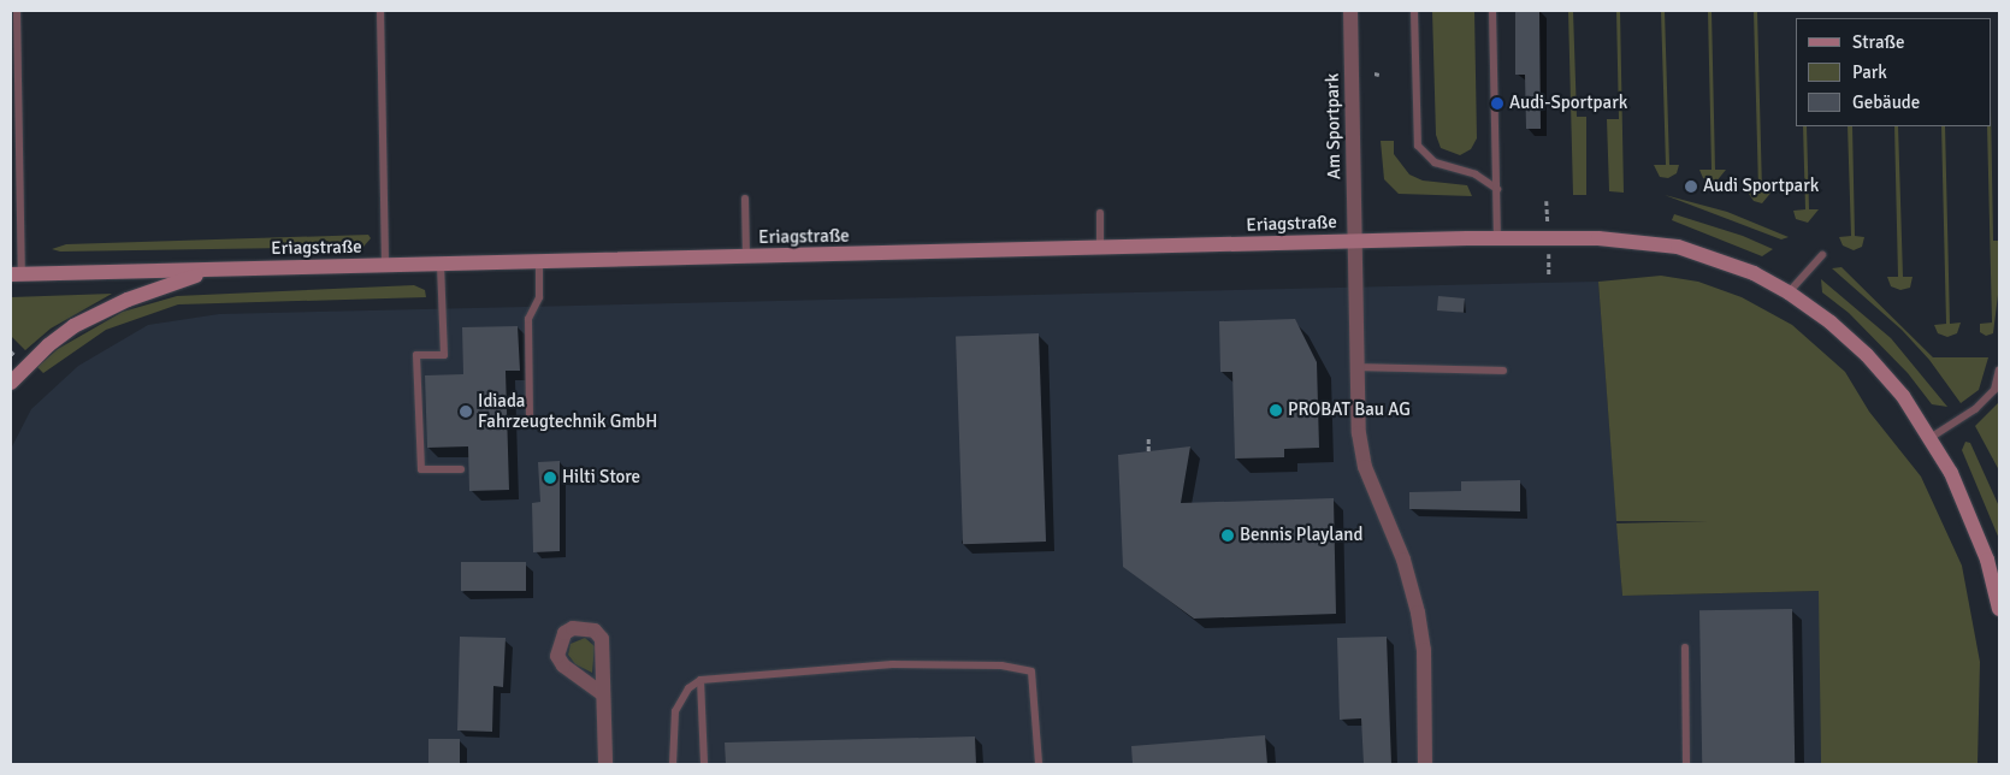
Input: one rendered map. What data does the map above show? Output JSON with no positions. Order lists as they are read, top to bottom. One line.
{"streets":{"street":["Am Sportpark","Eriagstraße"]},"crossings":[["Am Sportpark","Eriagstraße"]],"places":["Audi-Sportpark","Audi Sportpark","PROBAT Bau AG","Idiada Fahrzeugtechnik GmbH","Hilti Store","Bennis Playland"],"legend":["Straße","Park","Gebäude"]}
